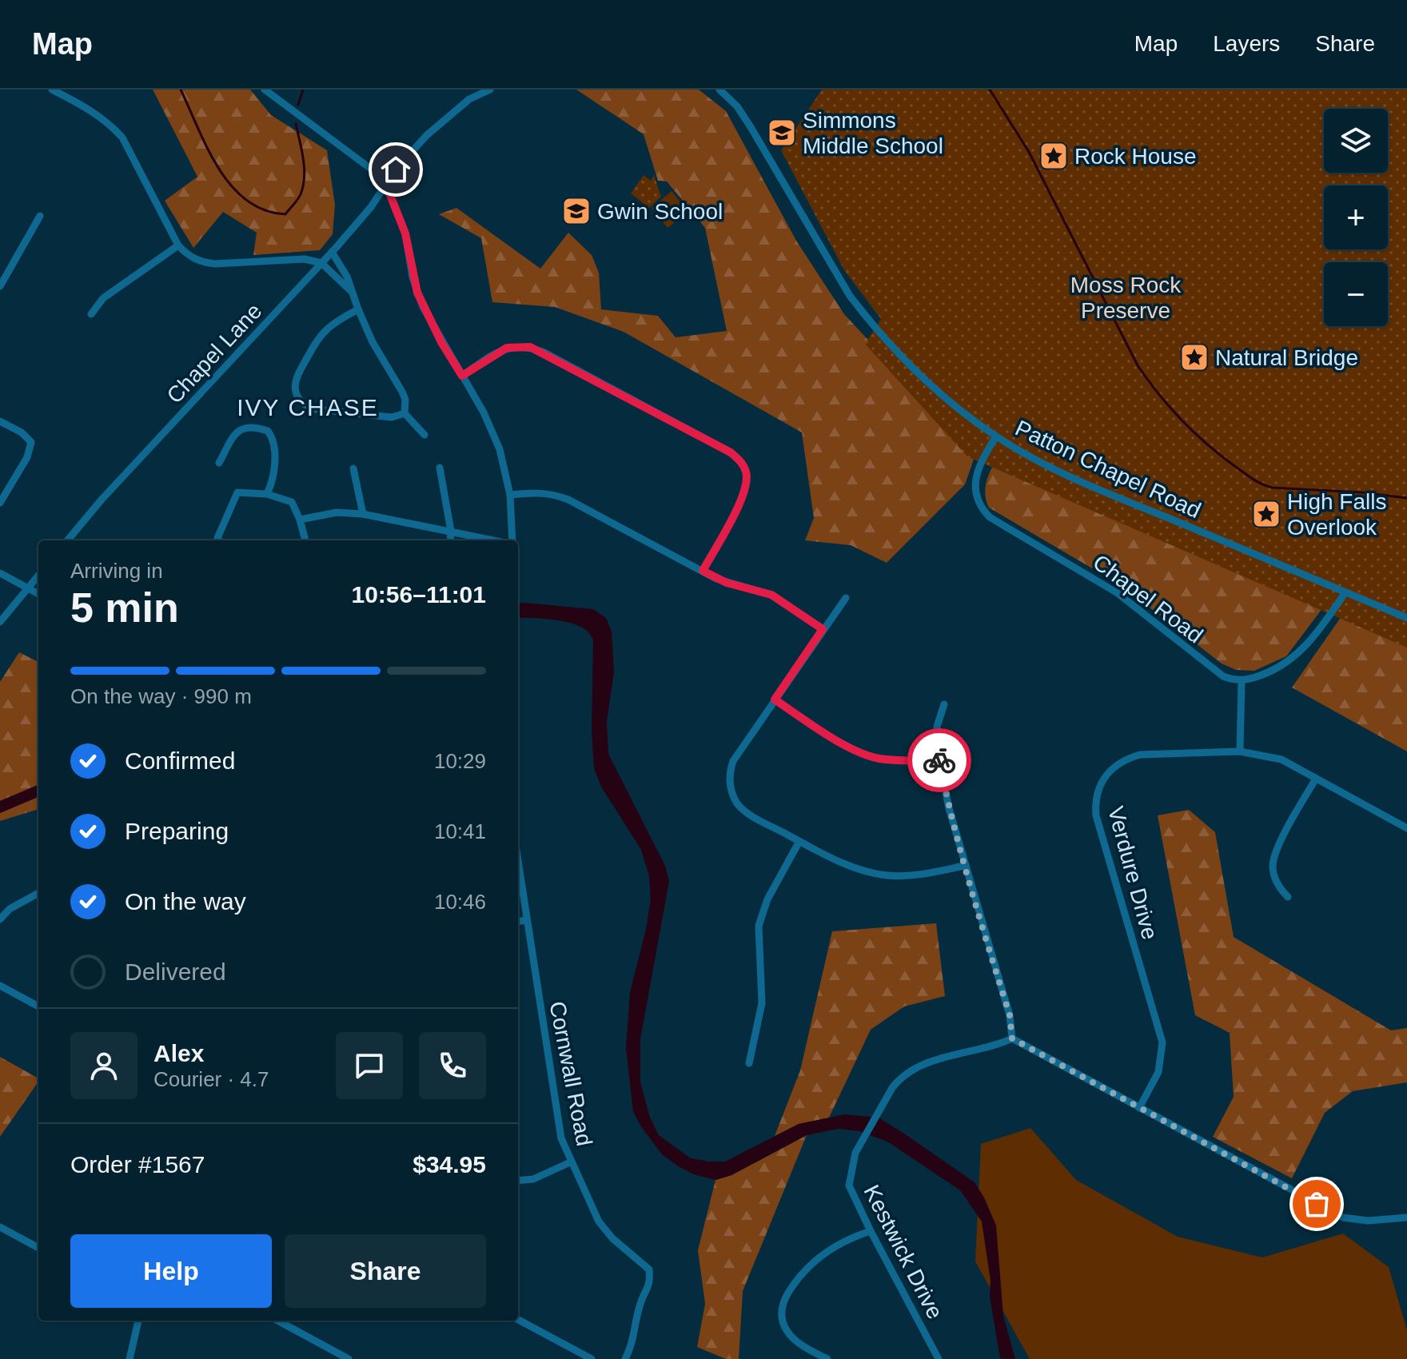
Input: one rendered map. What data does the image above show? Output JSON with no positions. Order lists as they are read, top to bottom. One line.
{"streets":{"street":["Chapel Lane","Patton Chapel Road","Chapel Road","Verdure Drive","Cornwall Road","Kestwick Drive"]},"crossings":[["Patton Chapel Road","Chapel Road"]],"districts":["IVY CHASE"],"parks":["Moss Rock Preserve"],"places":{"school or university":["Simmons Middle School","Gwin School"],"place":["Rock House","Natural Bridge","High Falls Overlook"]},"page":{"header":"Map","nav":["Map","Layers","Share"],"map_buttons":["+","−"],"heading":["5 min","Arriving in","10:56–11:01"],"panel":["Alex","Courier · 4.7","Order #1567","$34.95"],"bar":"On the way · 990 m","list":[["Confirmed","10:29"],["Preparing","10:41"],["On the way","10:46"],"Delivered"],"buttons":["Help","Share"]}}
